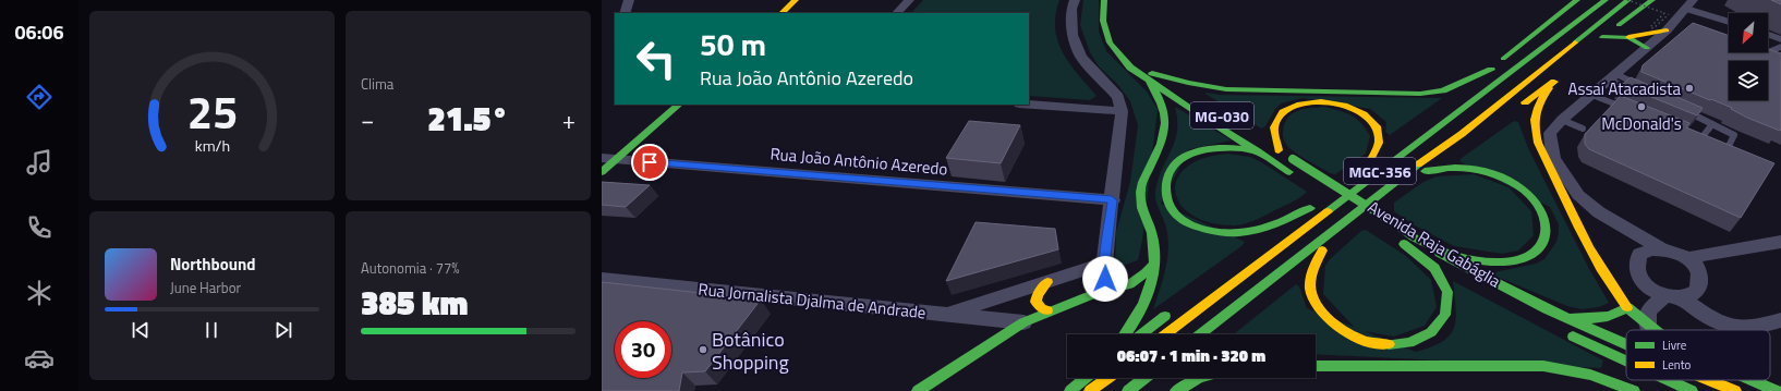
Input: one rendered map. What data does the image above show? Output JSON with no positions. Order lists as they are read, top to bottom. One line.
{"streets":{"main road":["MG-030","MGC-356","Avenida Raja Gabáglia"],"street":["Rua João Antônio Azeredo","Rua Jornalista Djalma de Andrade"]},"crossings":[["MGC-356","Avenida Raja Gabáglia"]],"places":["Assaí Atacadista","McDonald's","Botânico Shopping"],"legend":["Livre","Lento"],"north":"bottom left","page":{"tabs":"06:06","tile":["Clima",["Autonomia · 77%","385 km"]],"turn":["50 m","Rua João Antônio Azeredo"],"heat":["−","21.5°","+"],"song":["Northbound","June Harbor"],"limit":"30","trip":"06:07 · 1 min · 320 m","gauge":["25","km/h"]}}
